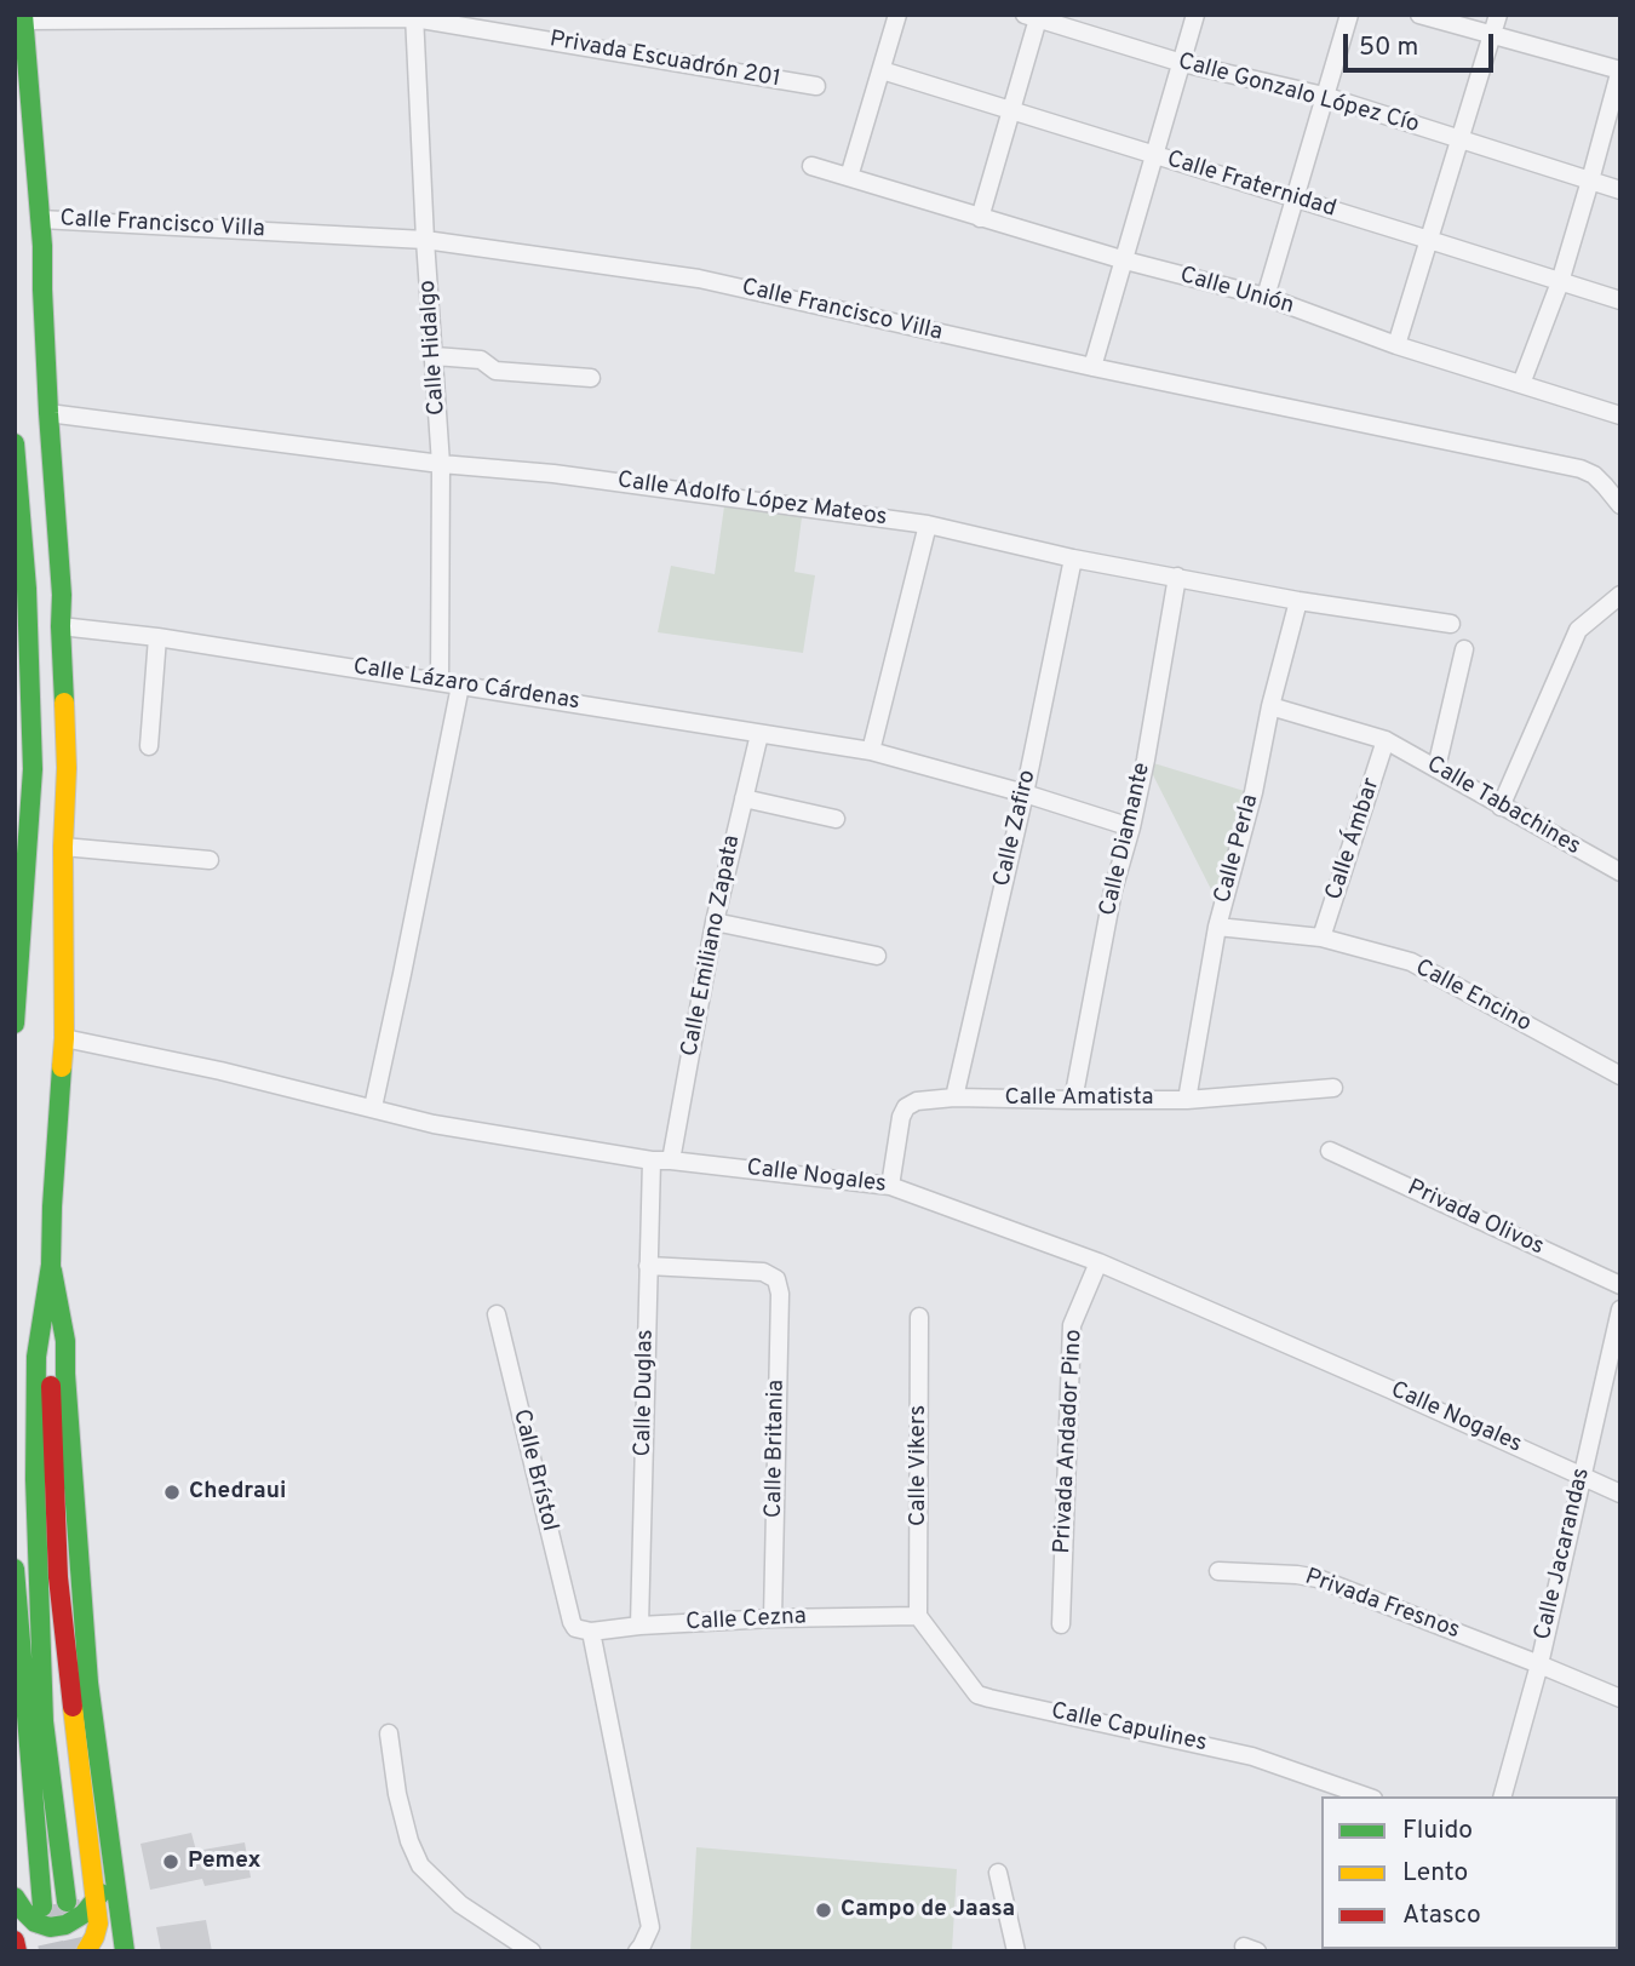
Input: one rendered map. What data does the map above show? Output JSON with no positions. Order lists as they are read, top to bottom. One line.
{"streets":{"street":["Privada Escuadrón 201","Calle Gonzalo López Cío","Calle Fraternidad","Calle Francisco Villa","Calle Unión","Calle Hidalgo","Calle Adolfo López Mateos","Calle Lázaro Cárdenas","Calle Tabachines","Calle Zafiro","Calle Diamante","Calle Ámbar","Calle Perla","Calle Emiliano Zapata","Calle Encino","Calle Amatista","Calle Nogales","Privada Olivos","Calle Duglas","Privada Andador Pino","Calle Britania","Calle Vikers","Calle Brístol","Calle Jacarandas","Privada Fresnos","Calle Cezna","Calle Capulines"]},"crossings":[["Privada Escuadrón 201","Calle Hidalgo"],["Calle Francisco Villa","Calle Hidalgo"],["Calle Hidalgo","Calle Adolfo López Mateos"],["Calle Hidalgo","Calle Lázaro Cárdenas"],["Calle Adolfo López Mateos","Calle Zafiro"],["Calle Adolfo López Mateos","Calle Diamante"],["Calle Adolfo López Mateos","Calle Perla"],["Calle Lázaro Cárdenas","Calle Zafiro"],["Calle Lázaro Cárdenas","Calle Diamante"],["Calle Lázaro Cárdenas","Calle Emiliano Zapata"],["Calle Tabachines","Calle Ámbar"],["Calle Tabachines","Calle Perla"],["Calle Zafiro","Calle Amatista"],["Calle Diamante","Calle Amatista"],["Calle Ámbar","Calle Encino"],["Calle Perla","Calle Encino"],["Calle Perla","Calle Amatista"],["Calle Emiliano Zapata","Calle Nogales"],["Calle Amatista","Calle Nogales"],["Calle Nogales","Calle Duglas"],["Calle Nogales","Privada Andador Pino"],["Calle Nogales","Calle Jacarandas"],["Calle Duglas","Calle Britania"],["Calle Duglas","Calle Cezna"],["Calle Britania","Calle Cezna"],["Calle Vikers","Calle Cezna"],["Calle Vikers","Calle Capulines"],["Calle Brístol","Calle Cezna"],["Calle Jacarandas","Privada Fresnos"],["Calle Cezna","Calle Capulines"]],"places":["Chedraui","Pemex","Campo de Jaasa"],"legend":["Fluido","Lento","Atasco"],"scale_bar":"50 m"}
